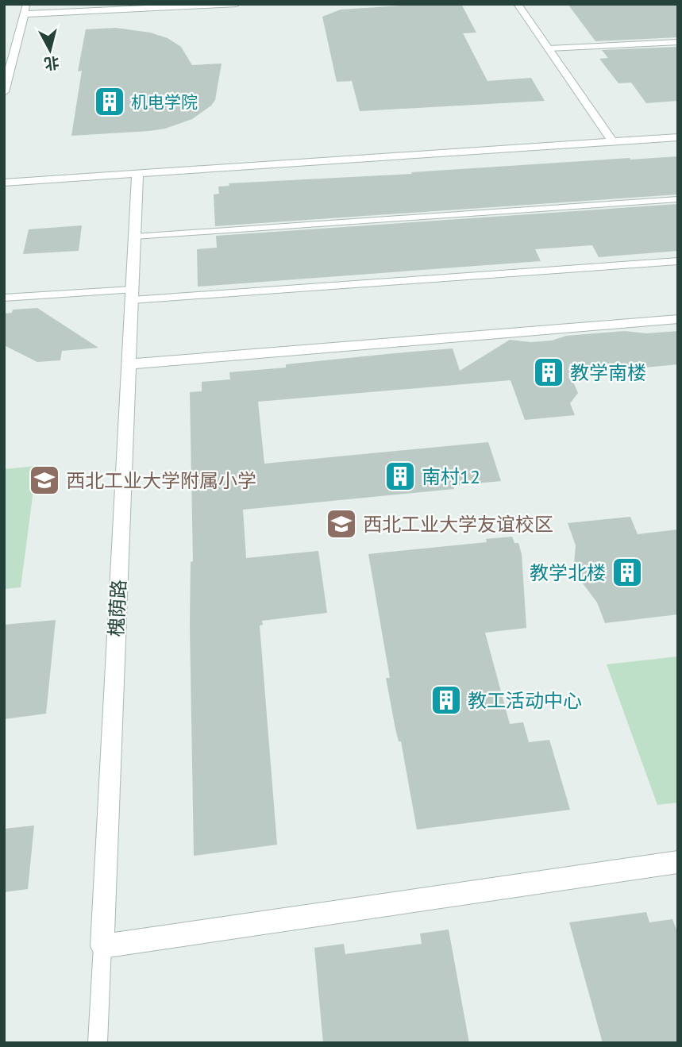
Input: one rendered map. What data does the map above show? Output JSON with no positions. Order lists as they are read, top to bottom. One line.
{"streets":{"street":["槐荫路"]},"places":{"building":["机电学院","教学南楼","南村12","教学北楼","教工活动中心"],"school or university":["西北工业大学附属小学","西北工业大学友谊校区"]},"north":"bottom"}
